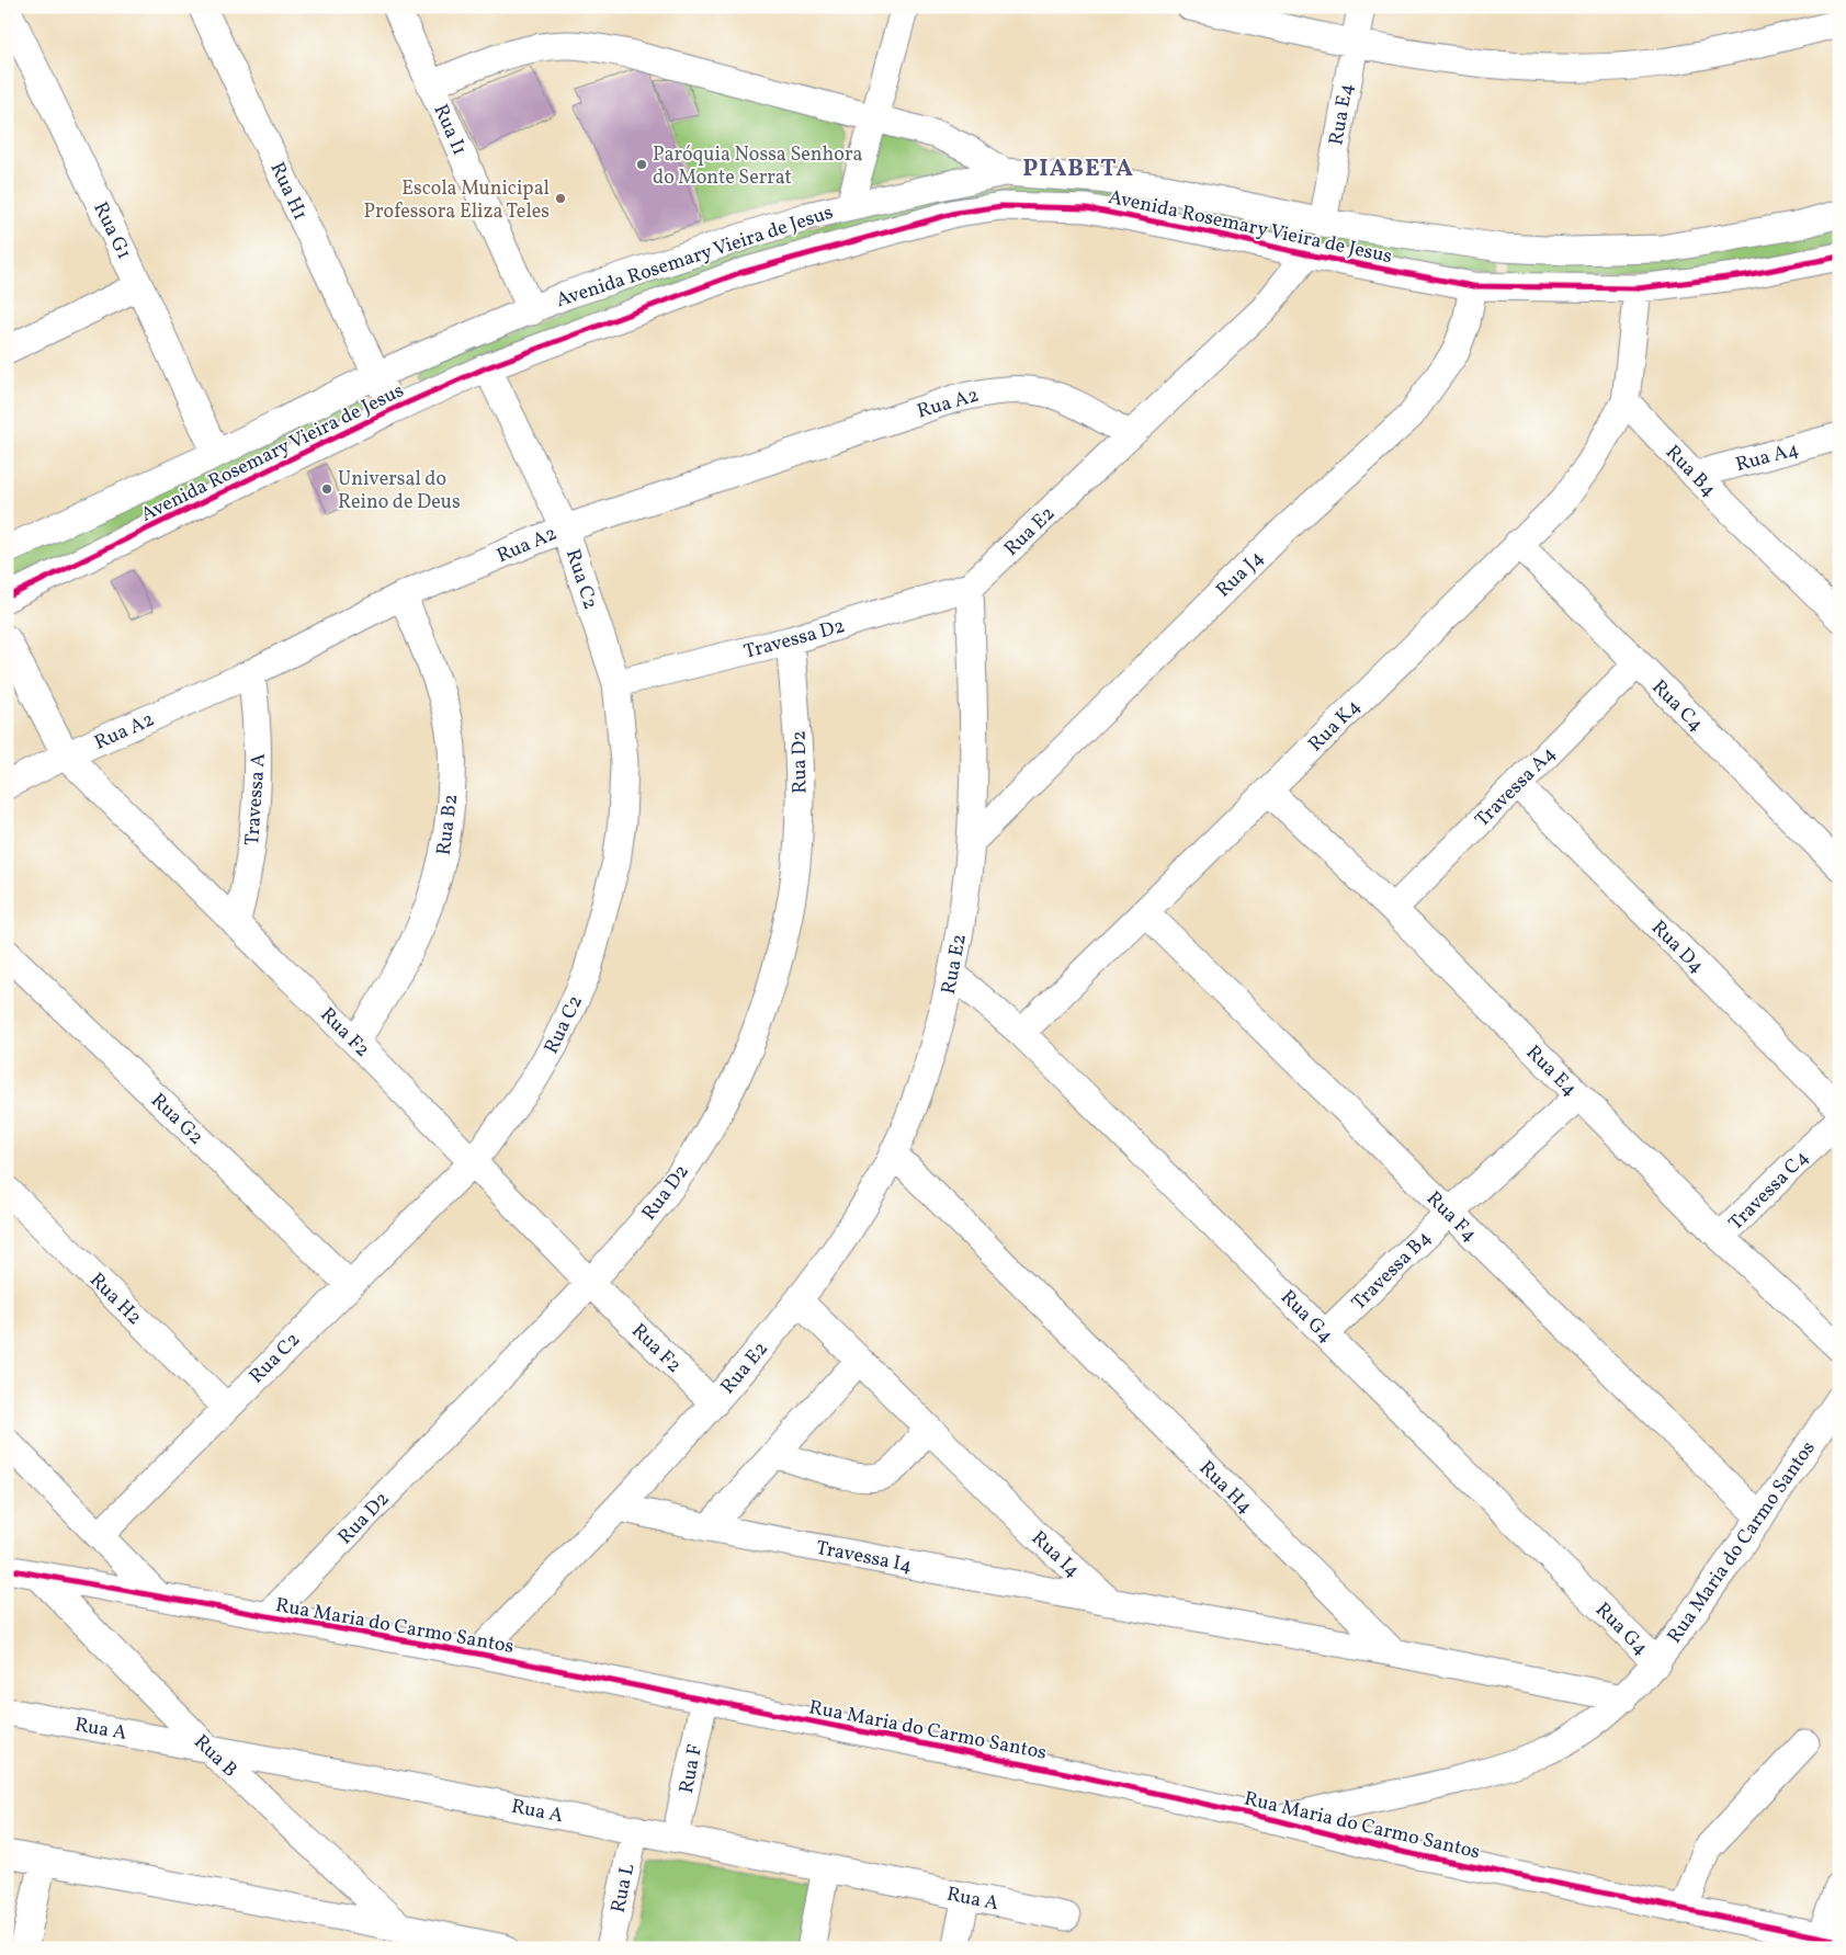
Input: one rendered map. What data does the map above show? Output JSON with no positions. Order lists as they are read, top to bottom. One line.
{"streets":{"street":["Rua E4","Rua I1","Rua H1","Avenida Rosemary Vieira de Jesus","Rua G1","Rua A2","Rua A4","Rua B4","Rua E2","Rua J4","Rua C2","Travessa D2","Rua C4","Rua K4","Rua D2","Travessa A4","Travessa A","Rua B2","Rua D4","Rua F2","Rua G2","Travessa C4","Rua F4","Travessa B4","Rua H2","Rua G4","Rua H4","Rua Maria do Carmo Santos","Rua I4","Travessa I4","Rua A","Rua B","Rua F","Rua L"]},"crossings":[["Rua E4","Avenida Rosemary Vieira de Jesus"],["Rua E4","Rua K4"],["Rua E4","Travessa A4"],["Rua E4","Travessa C4"],["Rua E4","Travessa B4"],["Rua I1","Avenida Rosemary Vieira de Jesus"],["Rua H1","Avenida Rosemary Vieira de Jesus"],["Avenida Rosemary Vieira de Jesus","Rua G1"],["Avenida Rosemary Vieira de Jesus","Rua E2"],["Avenida Rosemary Vieira de Jesus","Rua J4"],["Avenida Rosemary Vieira de Jesus","Rua C2"],["Rua A2","Rua E2"],["Rua A2","Rua C2"],["Rua A2","Travessa A"],["Rua A2","Rua B2"],["Rua A2","Rua F2"],["Rua A4","Rua B4"],["Rua B4","Rua K4"],["Rua E2","Rua J4"],["Rua E2","Travessa D2"],["Rua E2","Rua F2"],["Rua E2","Rua G4"],["Rua E2","Rua H4"],["Rua E2","Rua Maria do Carmo Santos"],["Rua E2","Rua I4"],["Rua E2","Travessa I4"],["Rua C2","Travessa D2"],["Rua C2","Rua F2"],["Rua C2","Rua G2"],["Rua C2","Rua H2"],["Travessa D2","Rua D2"],["Rua C4","Rua K4"],["Rua C4","Travessa A4"],["Rua K4","Rua F4"],["Rua K4","Rua G4"],["Rua D2","Rua F2"],["Rua D2","Rua Maria do Carmo Santos"],["Travessa A4","Rua D4"],["Travessa A","Rua F2"],["Rua B2","Rua F2"],["Rua F4","Travessa B4"],["Rua F4","Rua Maria do Carmo Santos"],["Travessa B4","Rua G4"],["Rua G4","Rua Maria do Carmo Santos"],["Rua Maria do Carmo Santos","Rua B"],["Rua Maria do Carmo Santos","Rua F"],["Rua I4","Travessa I4"],["Rua A","Rua B"],["Rua A","Rua F"],["Rua A","Rua L"]],"districts":["PIABETA"],"places":["Paróquia Nossa Senhora do Monte Serrat","Escola Municipal Professora Eliza Teles","Universal do Reino de Deus"]}
